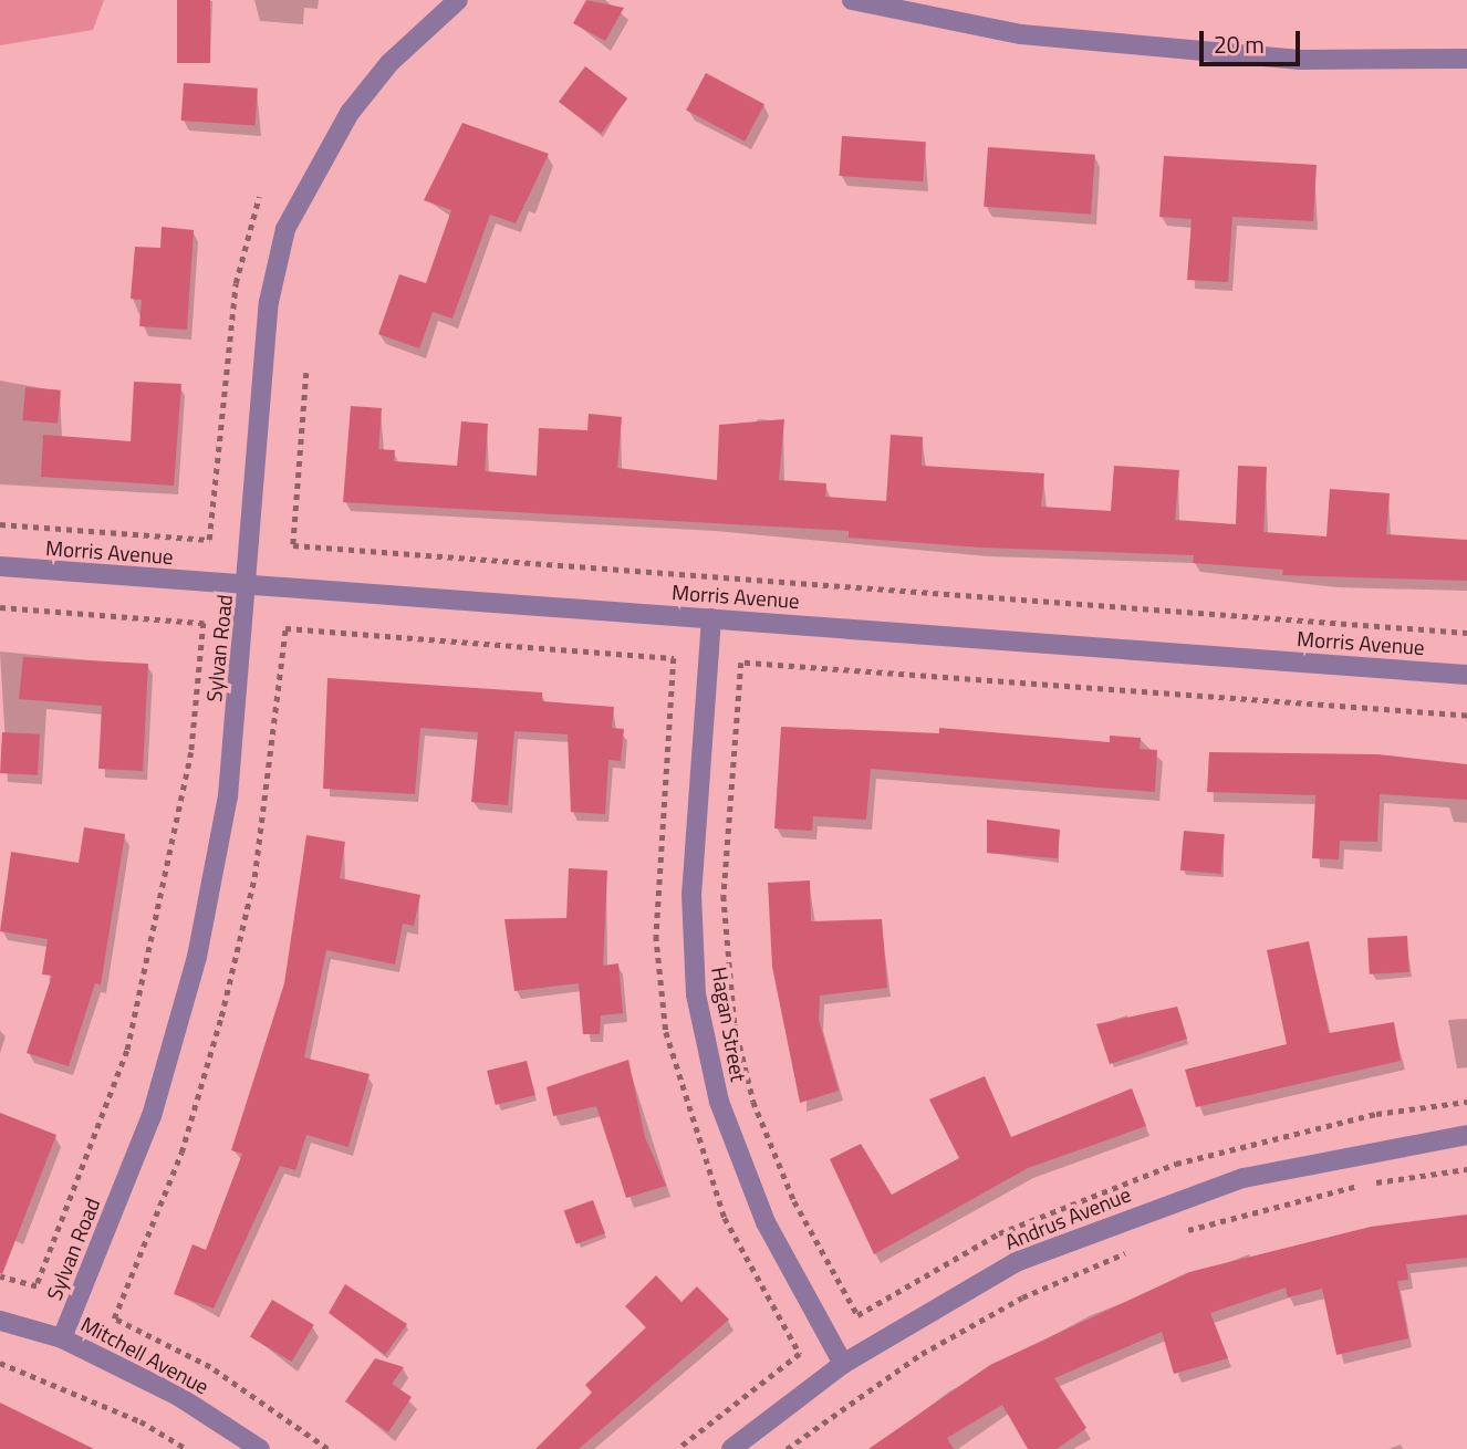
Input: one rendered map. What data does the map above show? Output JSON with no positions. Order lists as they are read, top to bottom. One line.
{"streets":{"street":["Morris Avenue","Sylvan Road","Hagan Street","Andrus Avenue","Mitchell Avenue"]},"crossings":[["Morris Avenue","Sylvan Road"],["Morris Avenue","Hagan Street"],["Sylvan Road","Mitchell Avenue"],["Hagan Street","Andrus Avenue"]],"scale_bar":"20 m"}
